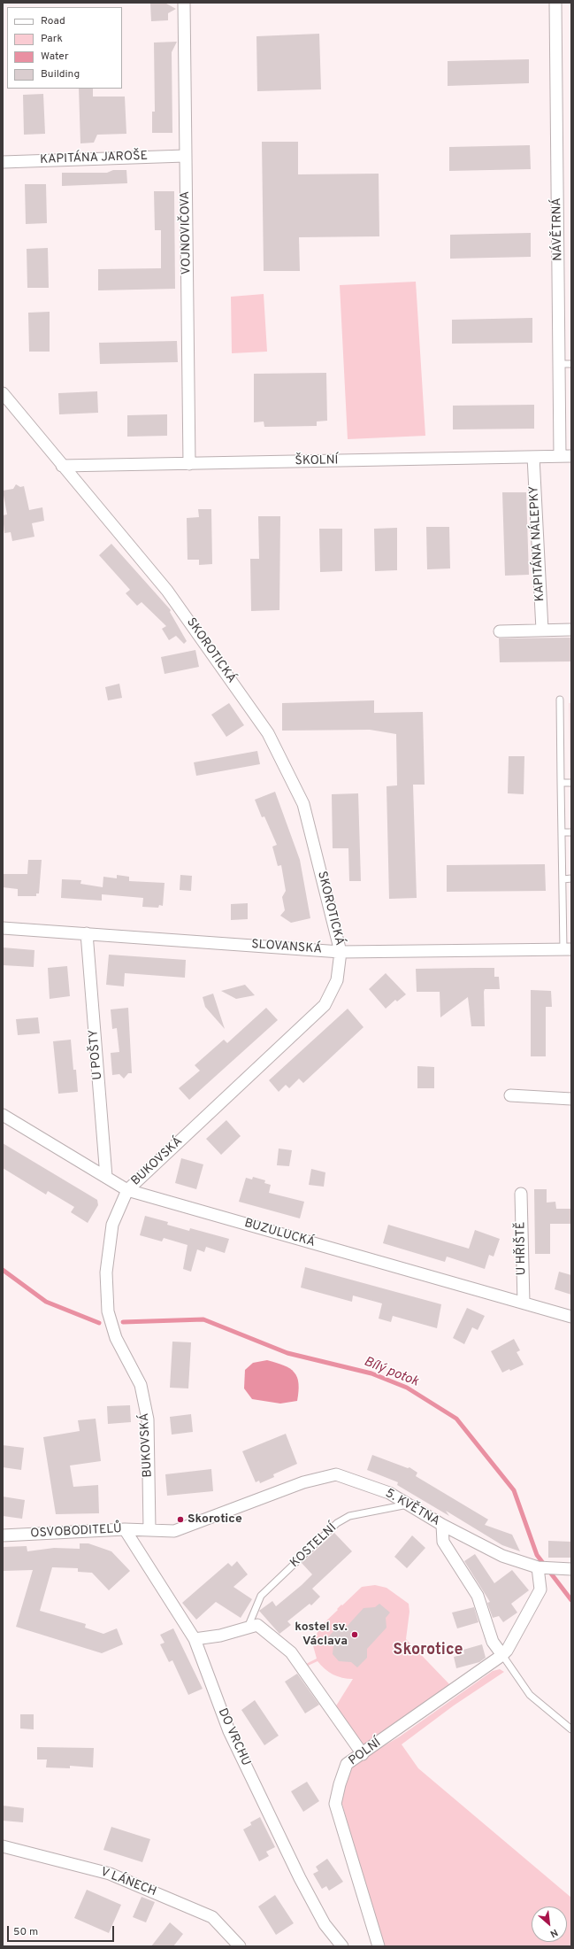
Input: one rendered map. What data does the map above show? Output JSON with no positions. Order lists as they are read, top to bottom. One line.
{"streets":{"street":["KAPITÁNA JAROŠE","NÁVĚTRNÁ","VOJNOVIČOVA","ŠKOLNÍ","KAPITÁNA NÁLEPKY","SKOROTICKÁ","SLOVANSKÁ","U POŠTY","BUKOVSKÁ","BUZULUCKÁ","U HŘIŠTĚ","5. KVĚTNA","OSVOBODITELŮ","DO VRCHU","POLNÍ","V LÁNECH"],"lane":["KOSTELNÍ"]},"crossings":[["KAPITÁNA JAROŠE","VOJNOVIČOVA"],["NÁVĚTRNÁ","ŠKOLNÍ"],["VOJNOVIČOVA","ŠKOLNÍ"],["ŠKOLNÍ","KAPITÁNA NÁLEPKY"],["ŠKOLNÍ","SKOROTICKÁ"],["SKOROTICKÁ","SLOVANSKÁ"],["SKOROTICKÁ","BUKOVSKÁ"],["SLOVANSKÁ","U POŠTY"],["SLOVANSKÁ","BUKOVSKÁ"],["U POŠTY","BUZULUCKÁ"],["BUKOVSKÁ","BUZULUCKÁ"],["BUKOVSKÁ","5. KVĚTNA"],["BUKOVSKÁ","OSVOBODITELŮ"],["BUZULUCKÁ","U HŘIŠTĚ"],["5. KVĚTNA","OSVOBODITELŮ"],["5. KVĚTNA","KOSTELNÍ"],["5. KVĚTNA","POLNÍ"],["OSVOBODITELŮ","DO VRCHU"]],"districts":["Skorotice"],"water":["Bílý potok"],"places":["Skorotice","kostel sv. Václava"],"legend":["Road","Park","Water","Building"],"scale_bar":"50 m","north":"bottom right"}
